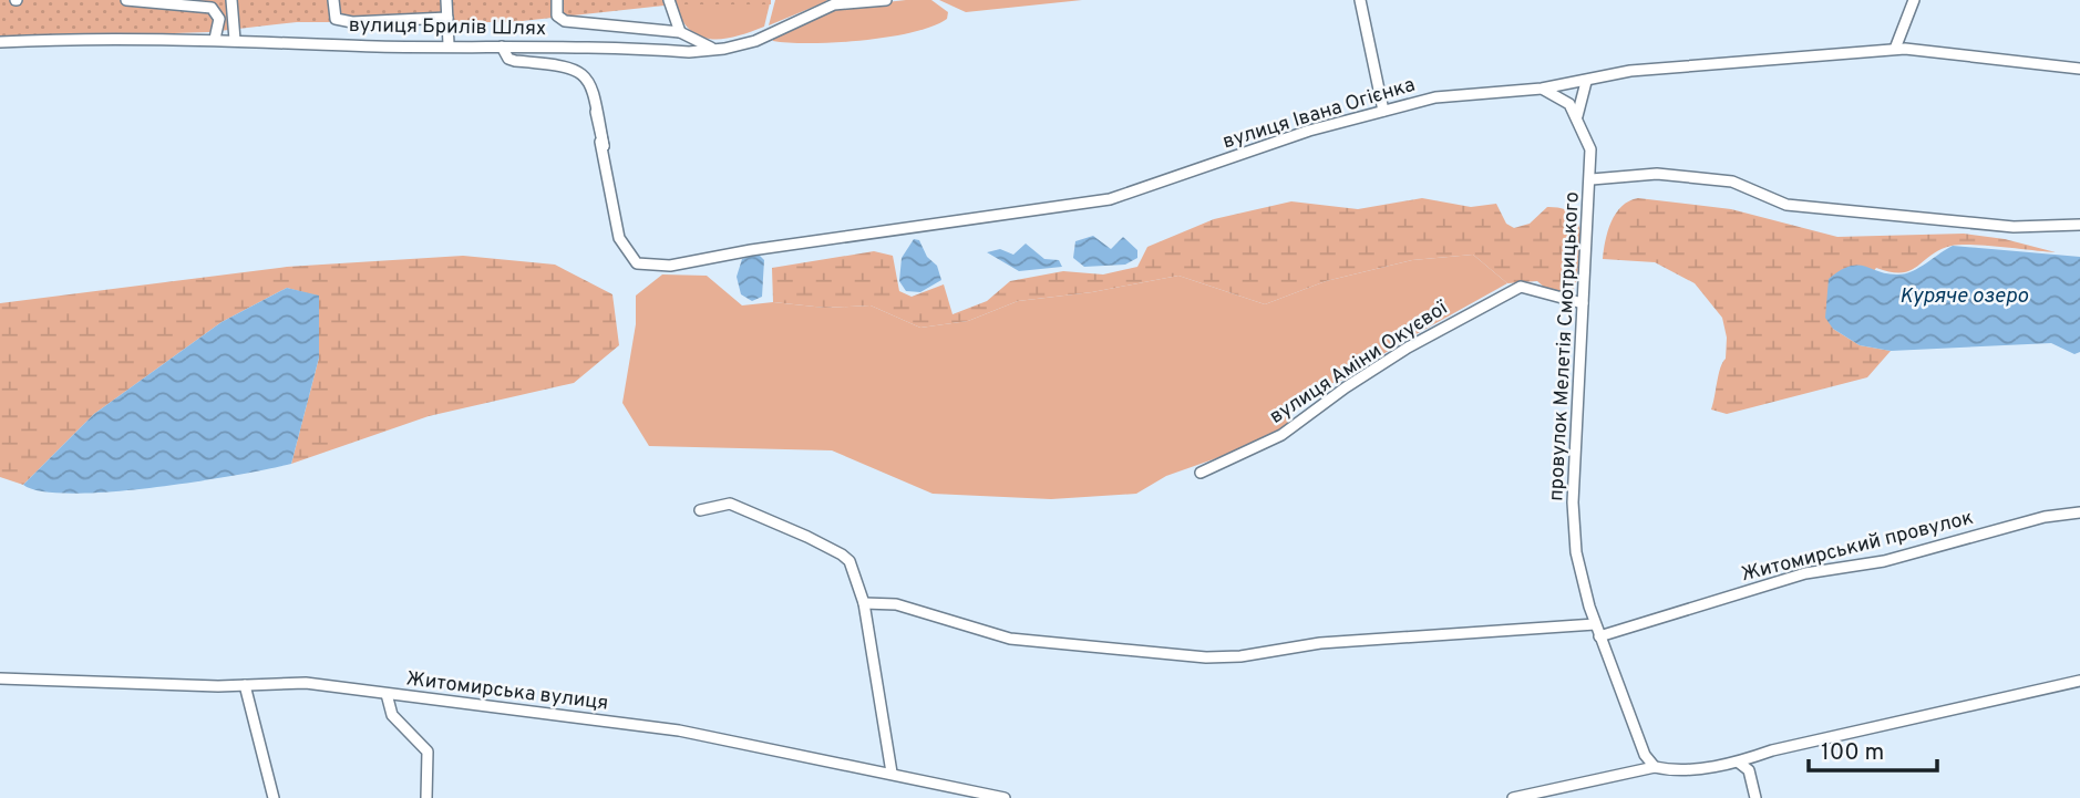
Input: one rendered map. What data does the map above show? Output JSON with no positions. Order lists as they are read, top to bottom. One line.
{"streets":{"street":["вулиця Брилів Шлях","вулиця Івана Огієнка","провулок Мелетія Смотрицького","вулиця Аміни Окуєвої","Житомирський провулок","Житомирська вулиця"]},"crossings":[["провулок Мелетія Смотрицького","вулиця Аміни Окуєвої"],["провулок Мелетія Смотрицького","Житомирський провулок"]],"water":["Куряче озеро"],"scale_bar":"100 m"}
